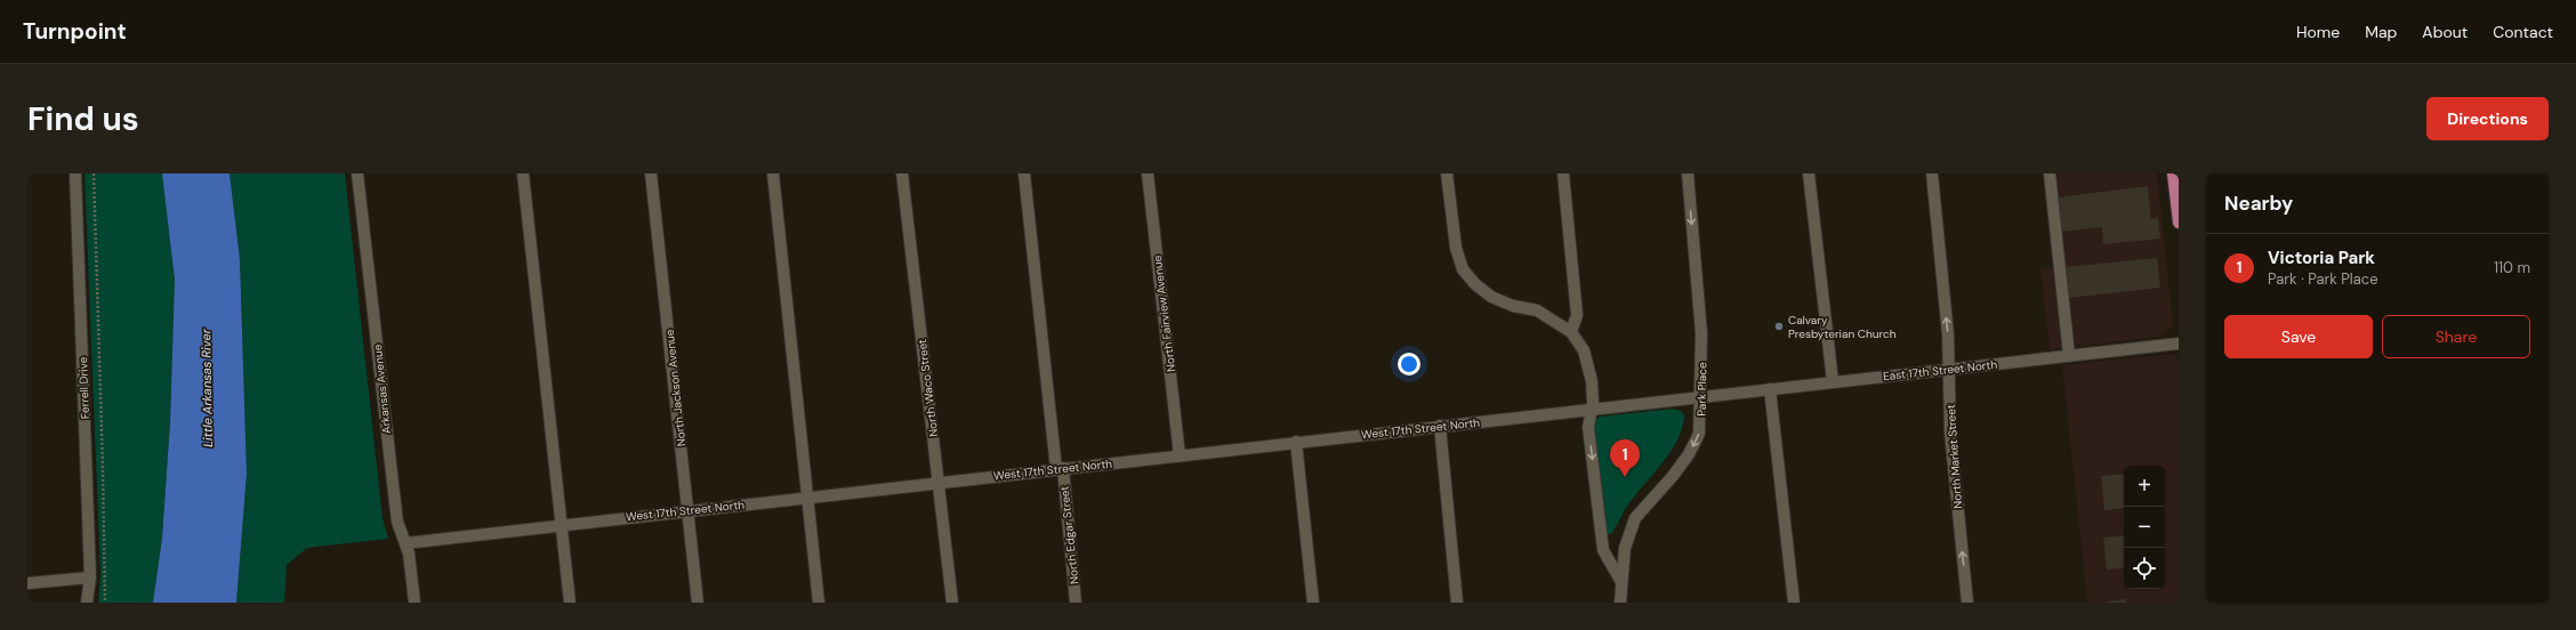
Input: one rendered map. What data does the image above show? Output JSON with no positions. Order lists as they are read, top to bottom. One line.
{"streets":{"street":["North Fairview Avenue","East 17th Street North","Ferrell Drive","North Jackson Avenue","North Waco Street","Arkansas Avenue","Park Place","West 17th Street North","North Market Street","North Edgar Street"]},"crossings":[["North Fairview Avenue","West 17th Street North"],["East 17th Street North","Park Place"],["East 17th Street North","West 17th Street North"],["East 17th Street North","North Market Street"],["North Jackson Avenue","West 17th Street North"],["North Waco Street","West 17th Street North"],["Arkansas Avenue","West 17th Street North"],["Park Place","West 17th Street North"],["West 17th Street North","North Edgar Street"]],"one_way":["North Market Street"],"water":["Little Arkansas River"],"places":["Calvary Presbyterian Church"],"page":{"header":"Turnpoint","nav":["Home","Map","About","Contact"],"buttons":["Directions",["Save","Share"]],"title":"Find us","heading":"Nearby","list":[{"mark":"1","name":"Victoria Park","note":"Park · Park Place","value":"110 m"}],"pins":"1","map_buttons":["+","−"]}}
